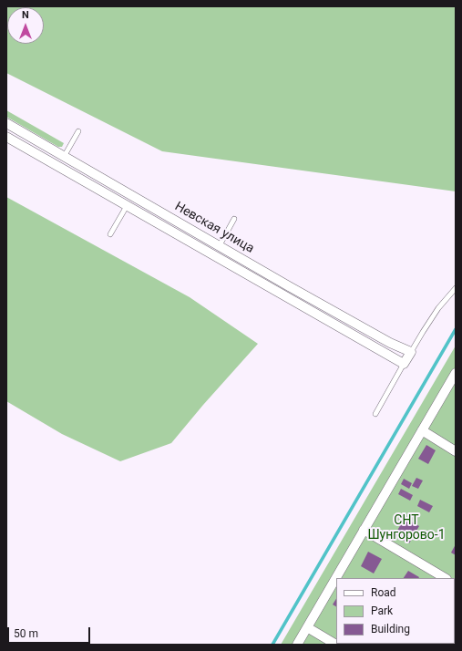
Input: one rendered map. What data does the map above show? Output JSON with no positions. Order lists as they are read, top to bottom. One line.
{"streets":{"street":["Невская улица"]},"parks":["СНТ Шунгорово-1"],"legend":["Road","Park","Building"],"scale_bar":"50 m","north":"top"}
